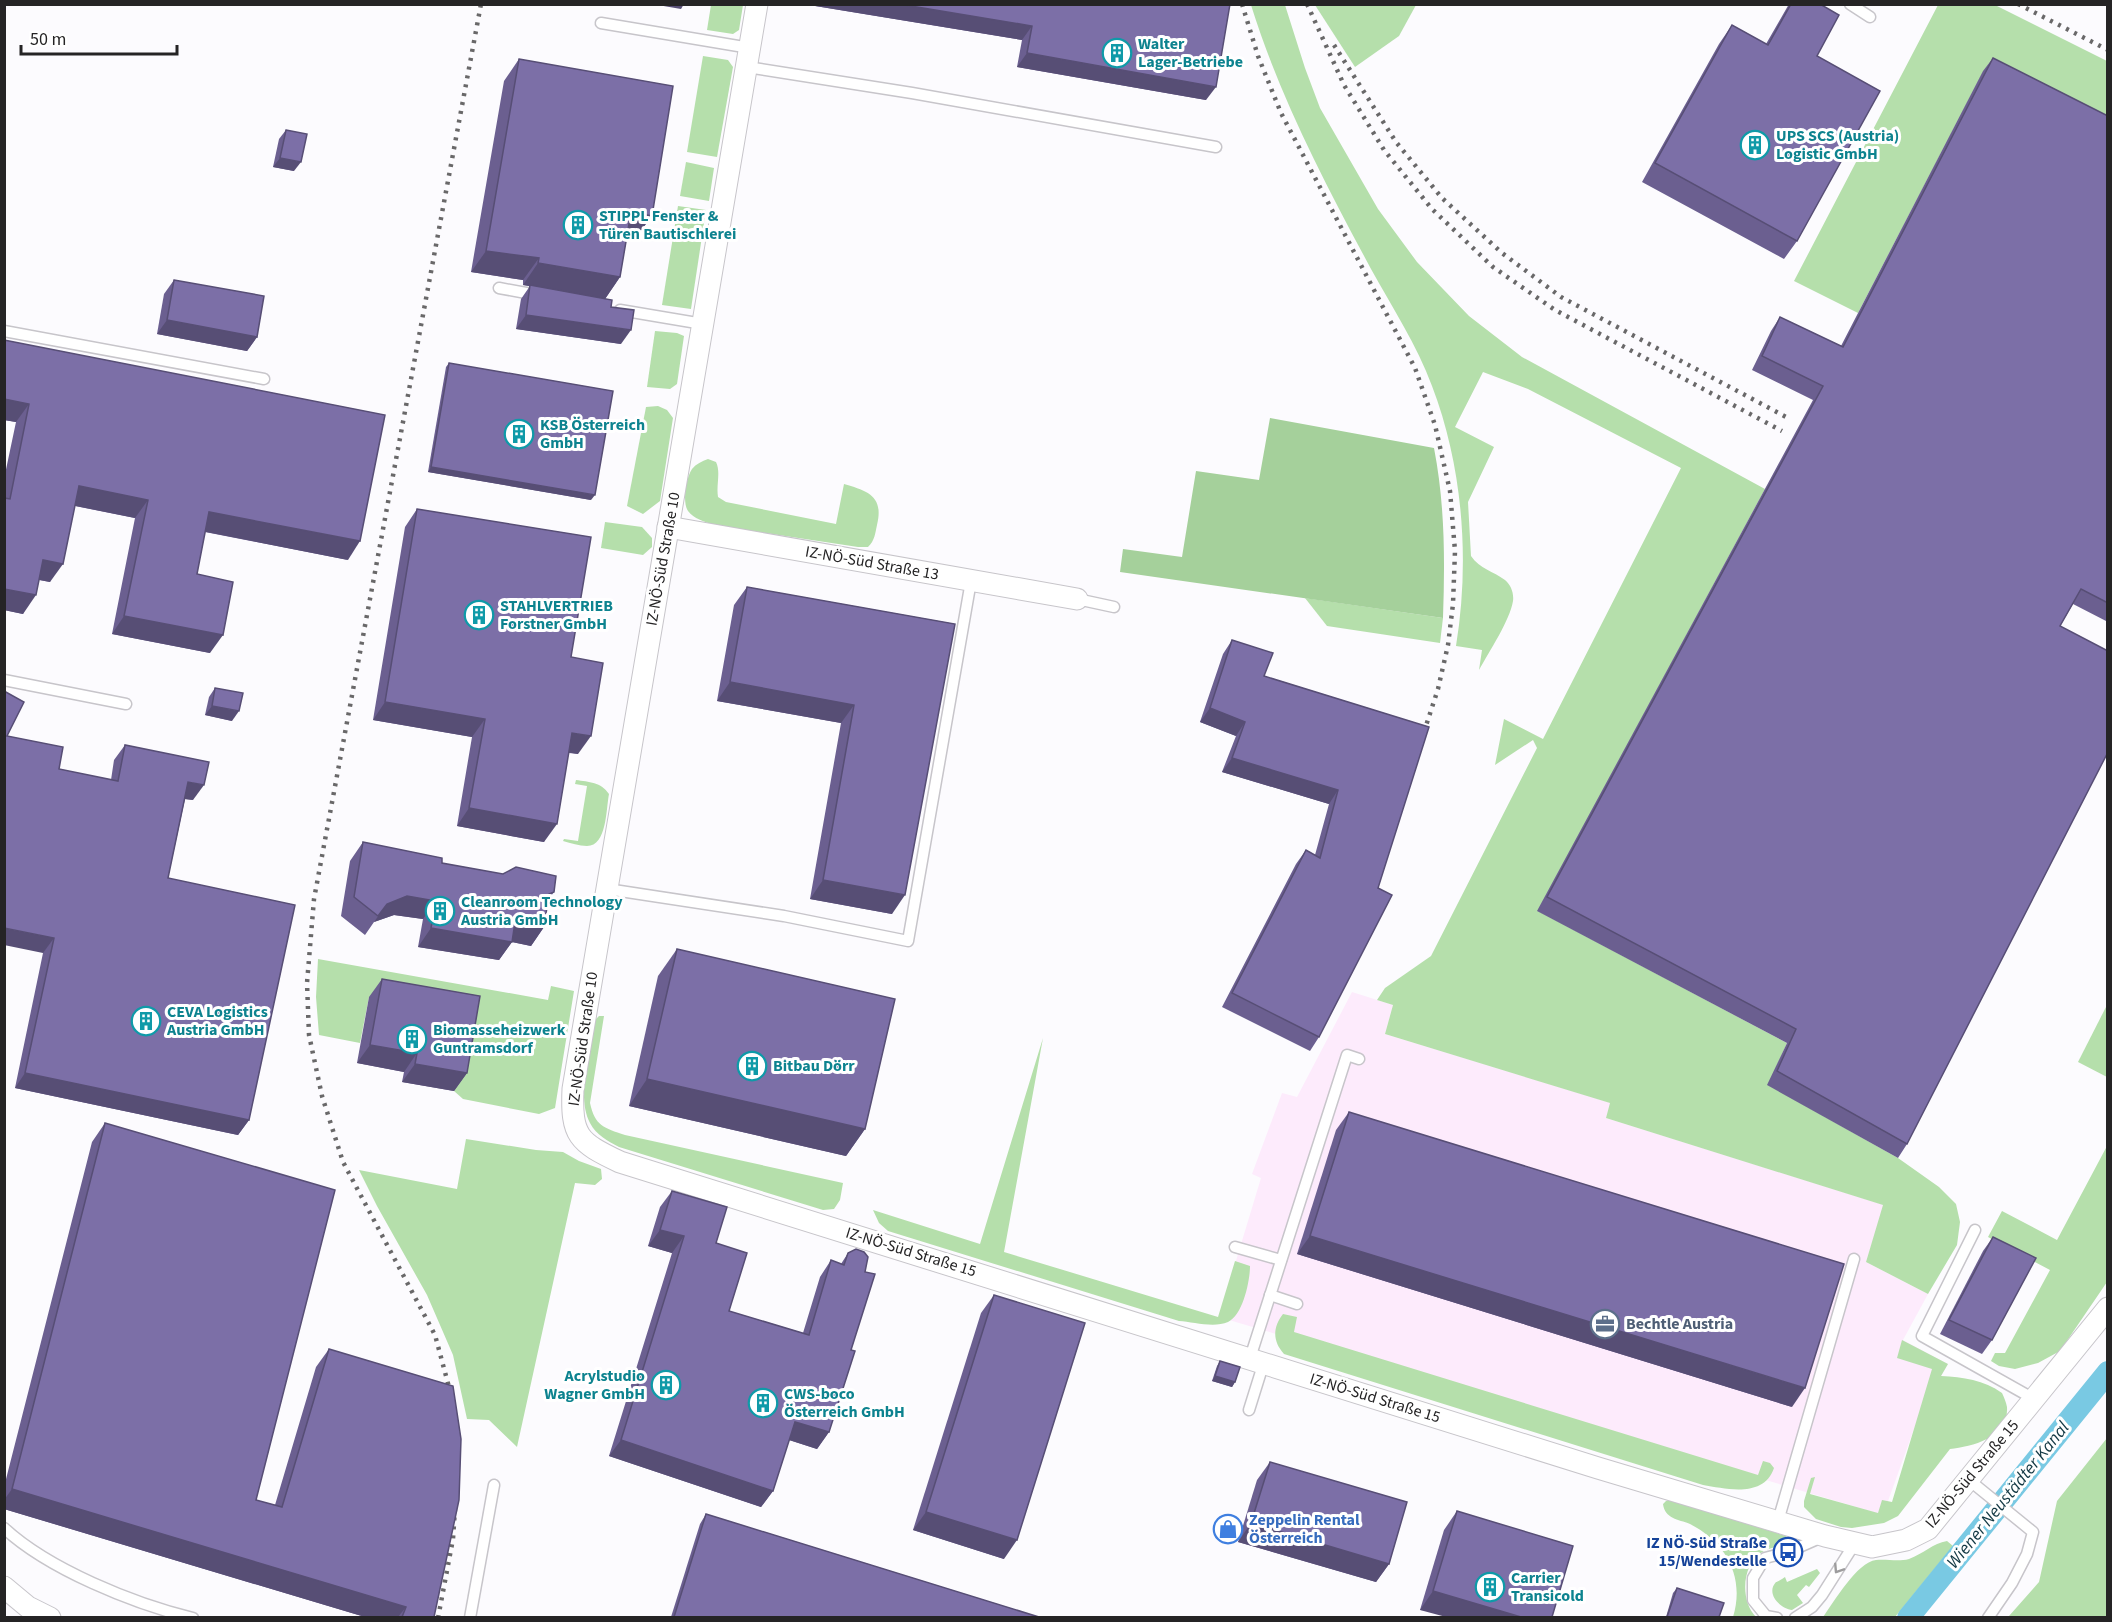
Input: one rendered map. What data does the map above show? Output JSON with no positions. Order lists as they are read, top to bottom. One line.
{"streets":{"street":["IZ-NÖ-Süd Straße 10","IZ-NÖ-Süd Straße 13","IZ-NÖ-Süd Straße 15"]},"crossings":[["IZ-NÖ-Süd Straße 10","IZ-NÖ-Süd Straße 13"],["IZ-NÖ-Süd Straße 10","IZ-NÖ-Süd Straße 15"]],"water":["Wiener Neustädter Kanal"],"places":{"building":["Walter Lager-Betriebe","UPS SCS (Austria) Logistic GmbH","STIPPL Fenster & Türen Bautischlerei","KSB Österreich GmbH","STAHLVERTRIEB Forstner GmbH","Cleanroom Technology Austria GmbH","CEVA Logistics Austria GmbH","Biomasseheizwerk Guntramsdorf","Bitbau Dörr","Acrylstudio Wagner GmbH","CWS-boco Österreich GmbH","Carrier Transicold"],"office":["Bechtle Austria"],"shop":["Zeppelin Rental Österreich"],"bus stop":["IZ NÖ-Süd Straße 15/Wendestelle"]},"scale_bar":"50 m"}
